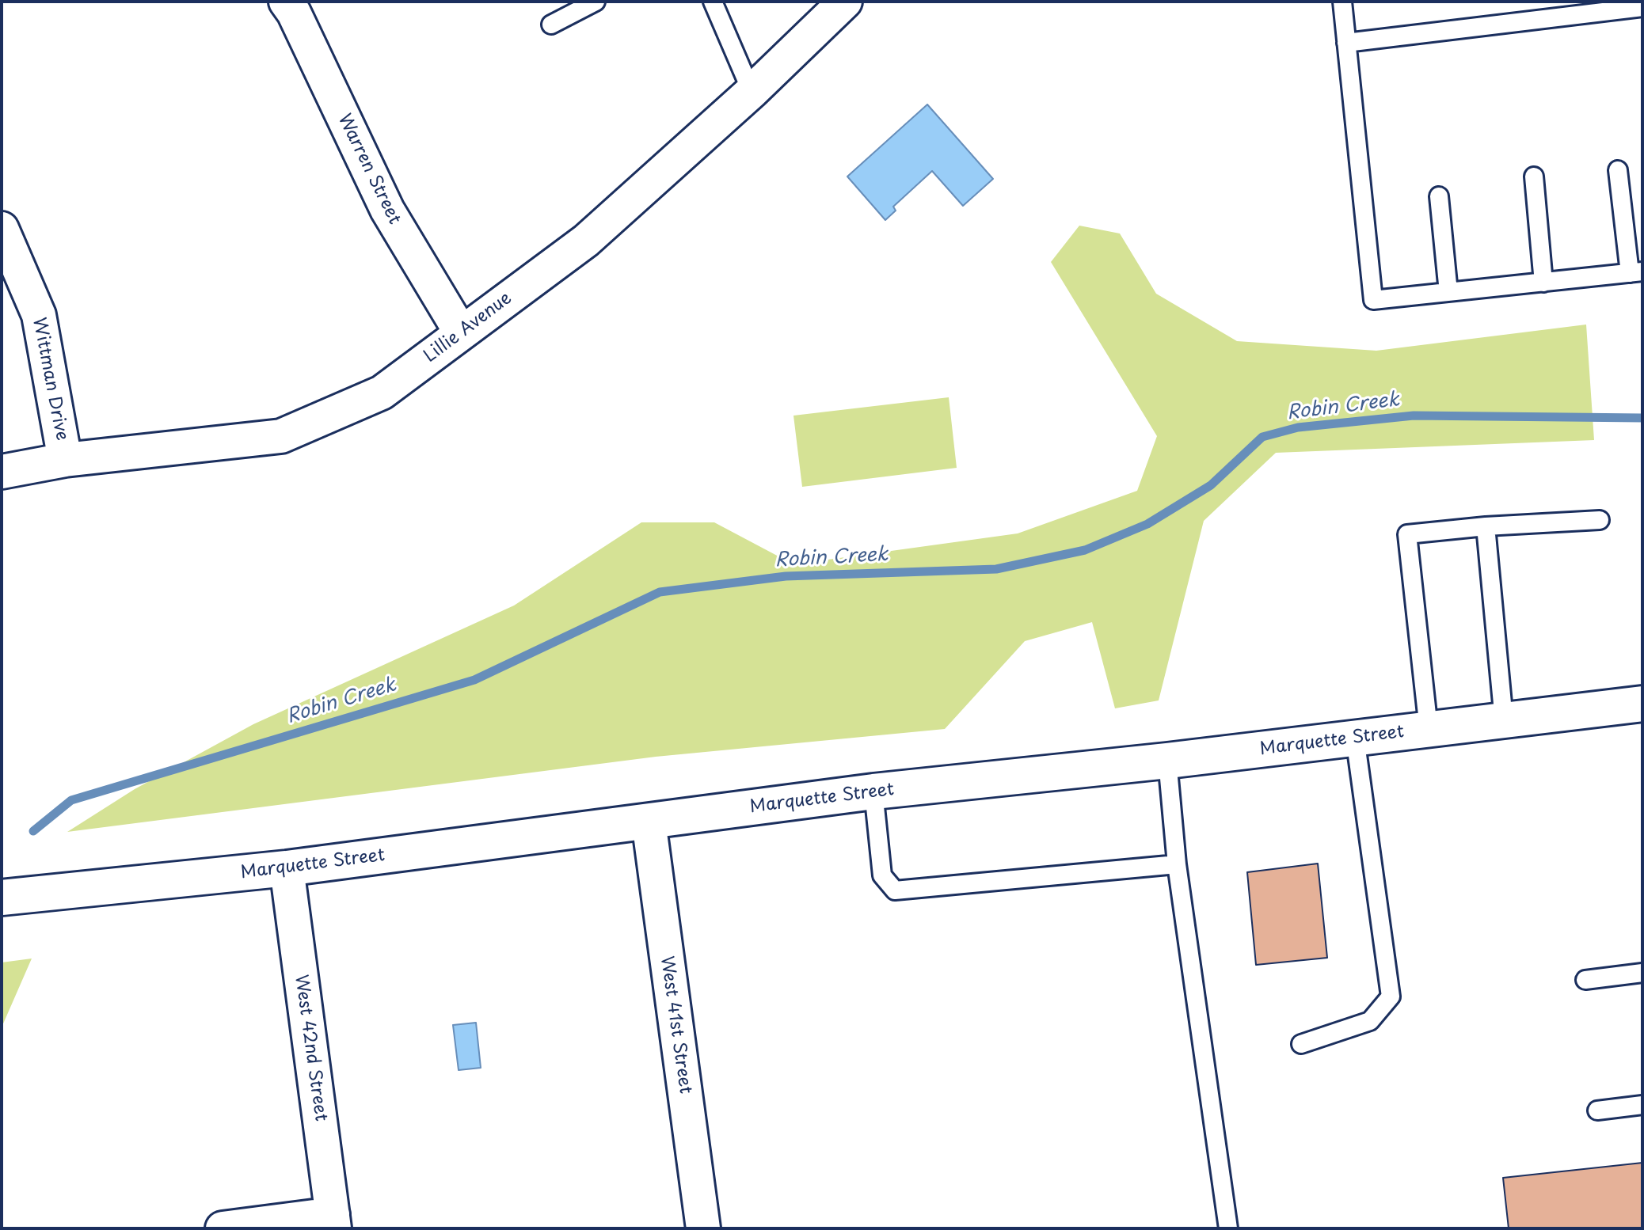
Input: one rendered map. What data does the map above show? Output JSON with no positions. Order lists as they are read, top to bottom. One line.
{"streets":{"street":["Warren Street","Lillie Avenue","Wittman Drive","Marquette Street","West 41st Street","West 42nd Street"]},"crossings":[["Warren Street","Lillie Avenue"],["Lillie Avenue","Wittman Drive"],["Marquette Street","West 41st Street"],["Marquette Street","West 42nd Street"]],"water":["Robin Creek"]}
